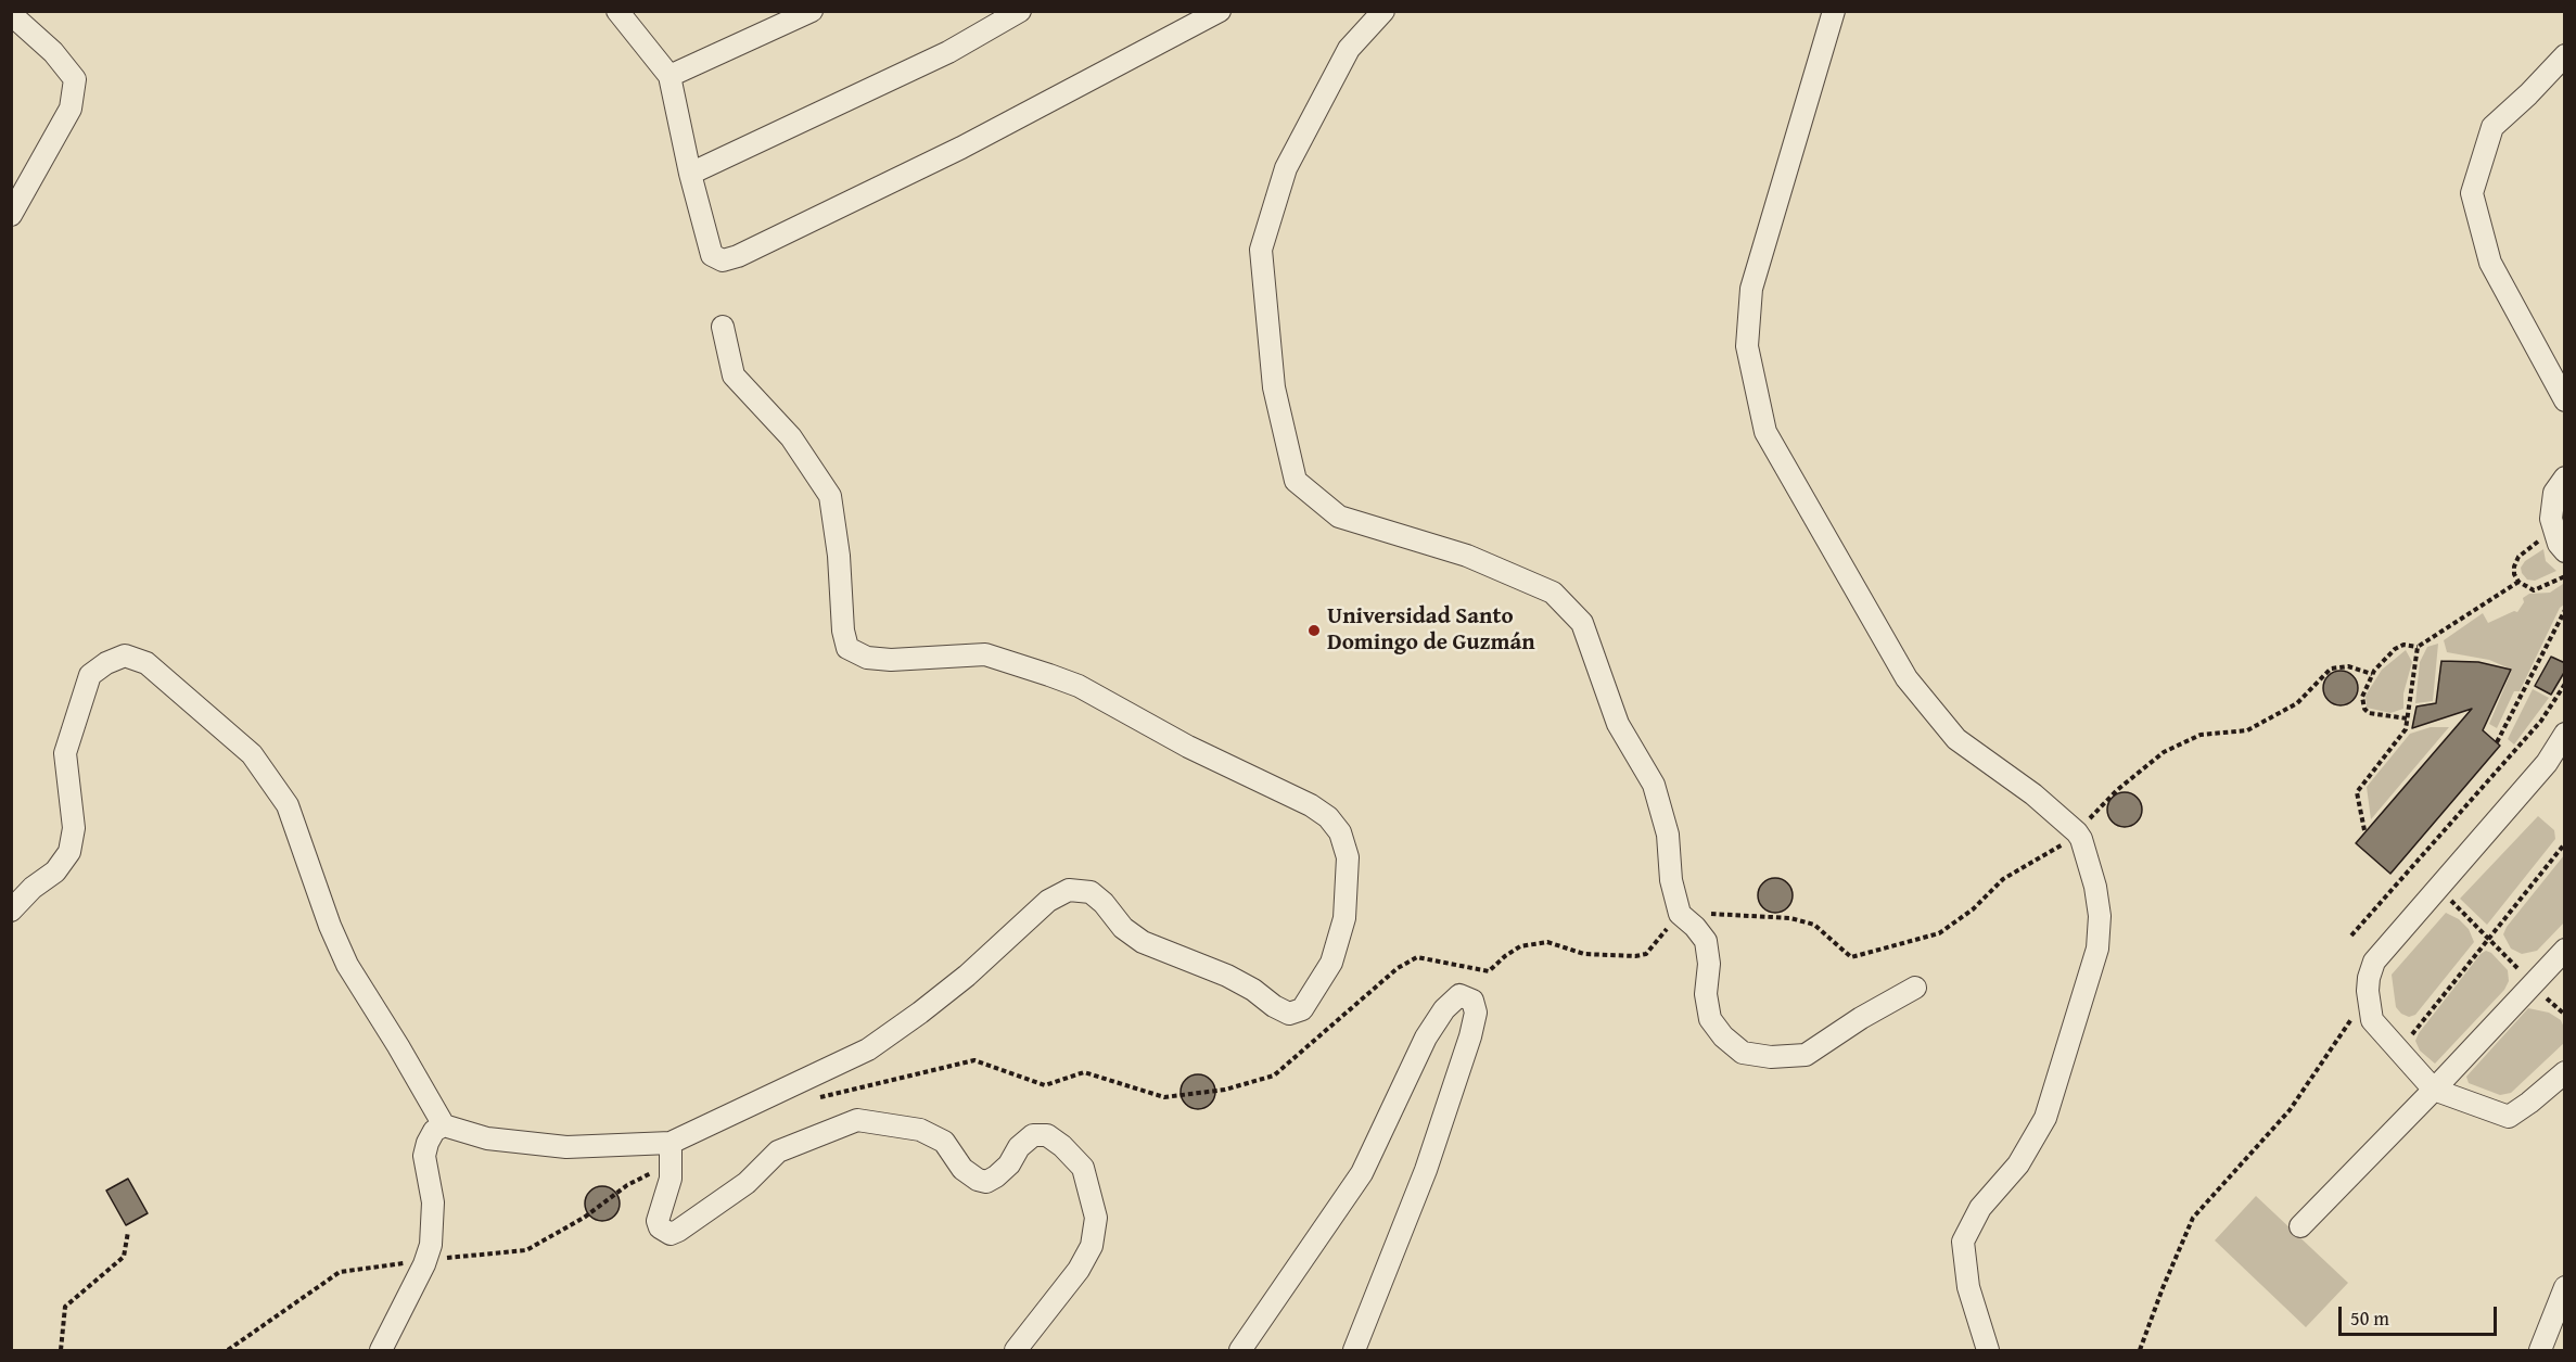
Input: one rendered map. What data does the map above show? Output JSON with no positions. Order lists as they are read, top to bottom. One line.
{"places":["Universidad Santo Domingo de Guzmán"],"scale_bar":"50 m"}
